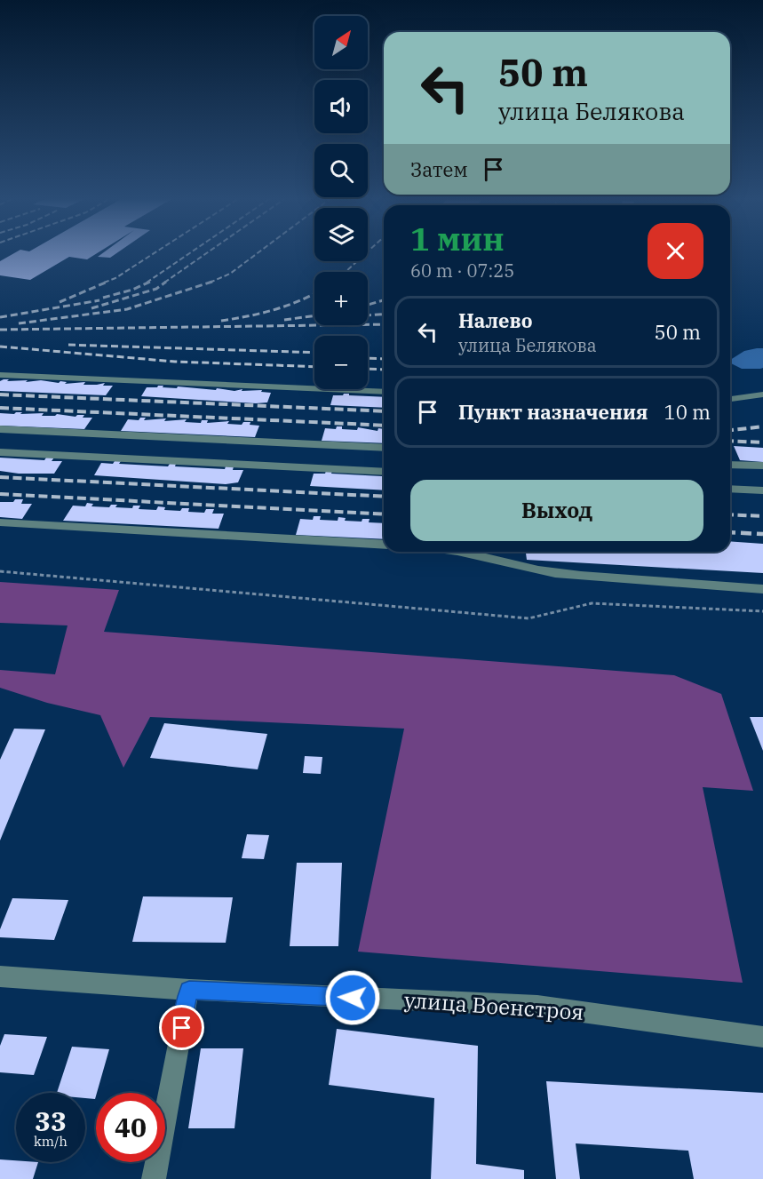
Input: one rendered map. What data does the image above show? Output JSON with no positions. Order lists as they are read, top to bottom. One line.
{"streets":{"street":["улица Военстроя"]},"north":"top right","page":{"map_buttons":["+","−"],"turn":["50 m","улица Белякова"],"then":"Затем","heading":["1 мин","60 m · 07:25"],"list":[{"name":"Налево","note":"улица Белякова","value":"50 m"},{"name":"Пункт назначения","value":"10 m"}],"buttons":"Выход","speed":"33 km/h","limit":"40"}}
